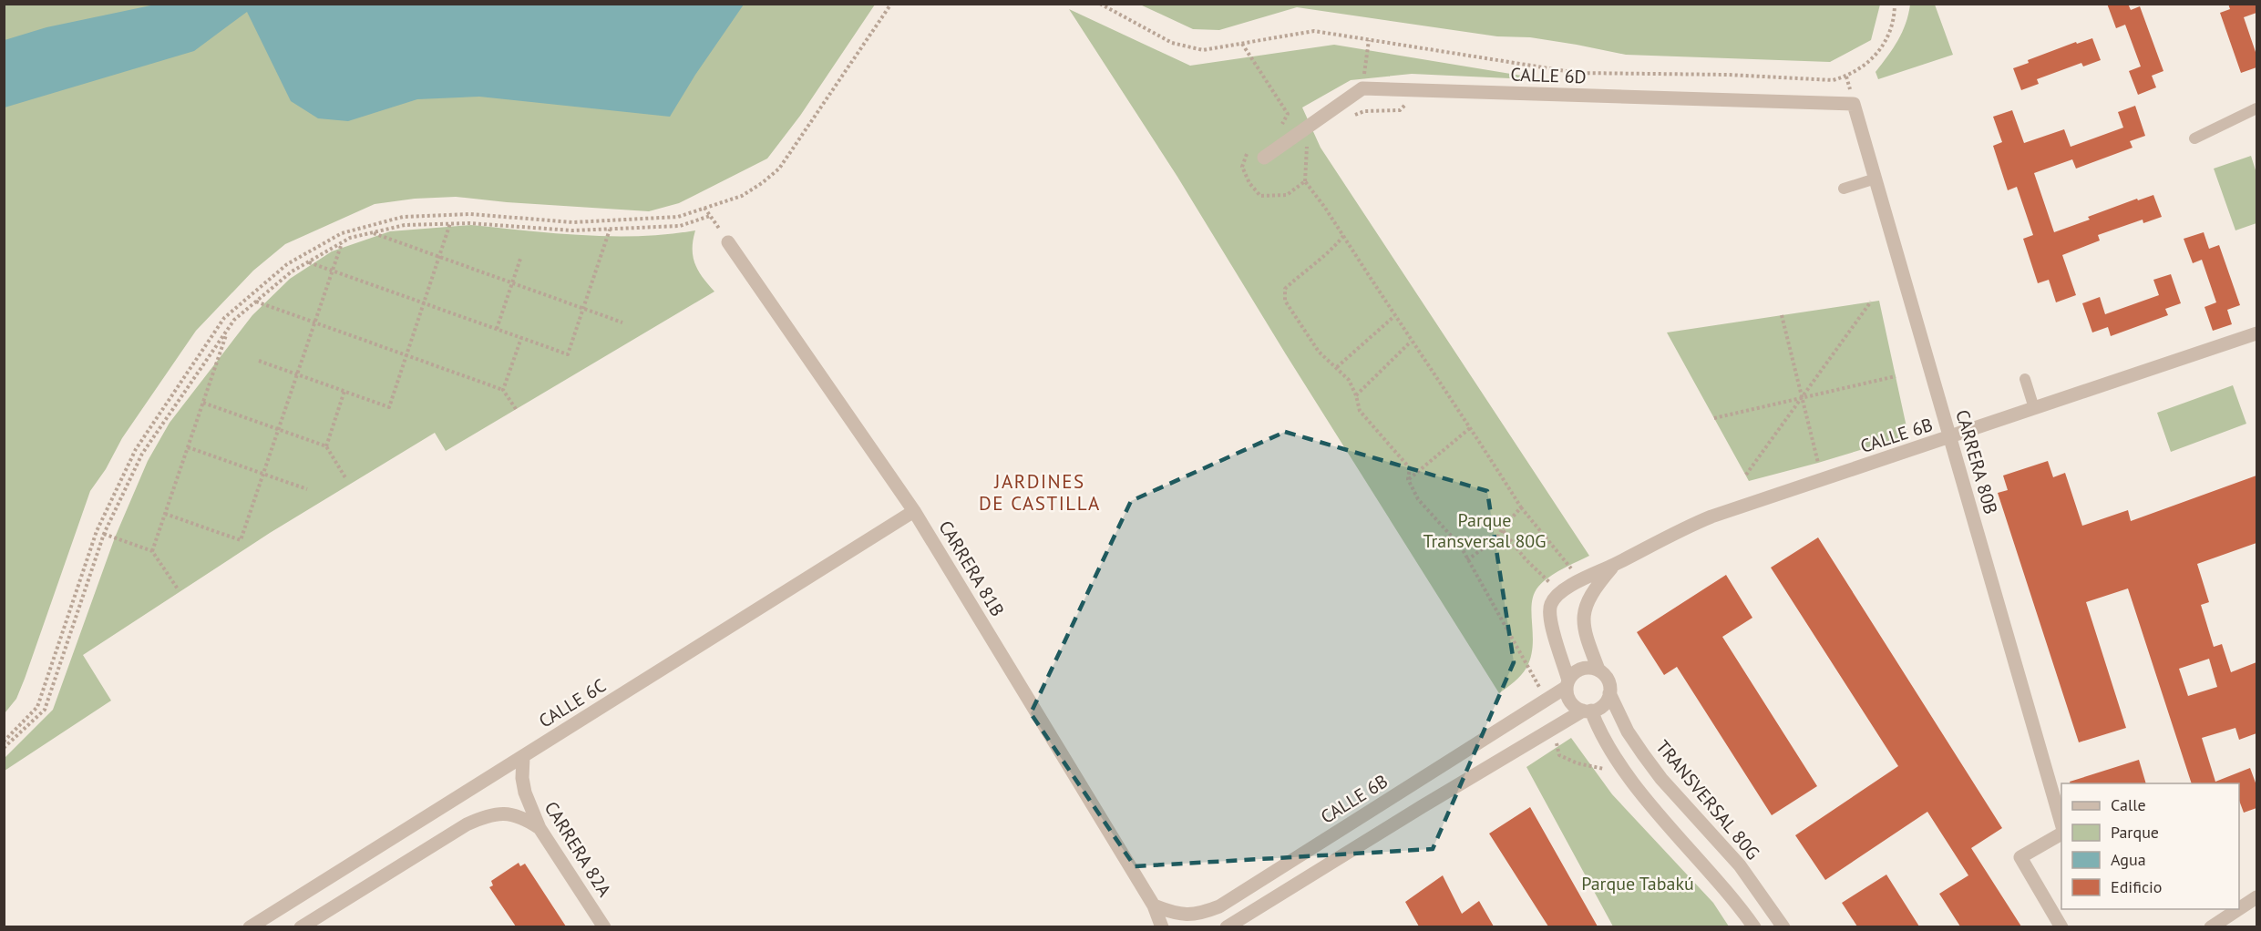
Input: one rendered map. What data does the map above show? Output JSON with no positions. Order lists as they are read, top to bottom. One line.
{"streets":{"street":["CALLE 6D","CALLE 6B","CARRERA 80B","CARRERA 81B","CALLE 6C","TRANSVERSAL 80G","CARRERA 82A"]},"crossings":[["CALLE 6D","CARRERA 80B"],["CALLE 6B","CARRERA 80B"],["CALLE 6B","CARRERA 81B"],["CALLE 6B","TRANSVERSAL 80G"],["CARRERA 81B","CALLE 6C"],["CALLE 6C","CARRERA 82A"]],"districts":["JARDINES DE CASTILLA"],"parks":["Parque Transversal 80G","Parque Tabakú"],"legend":["Calle","Parque","Agua","Edificio"]}
